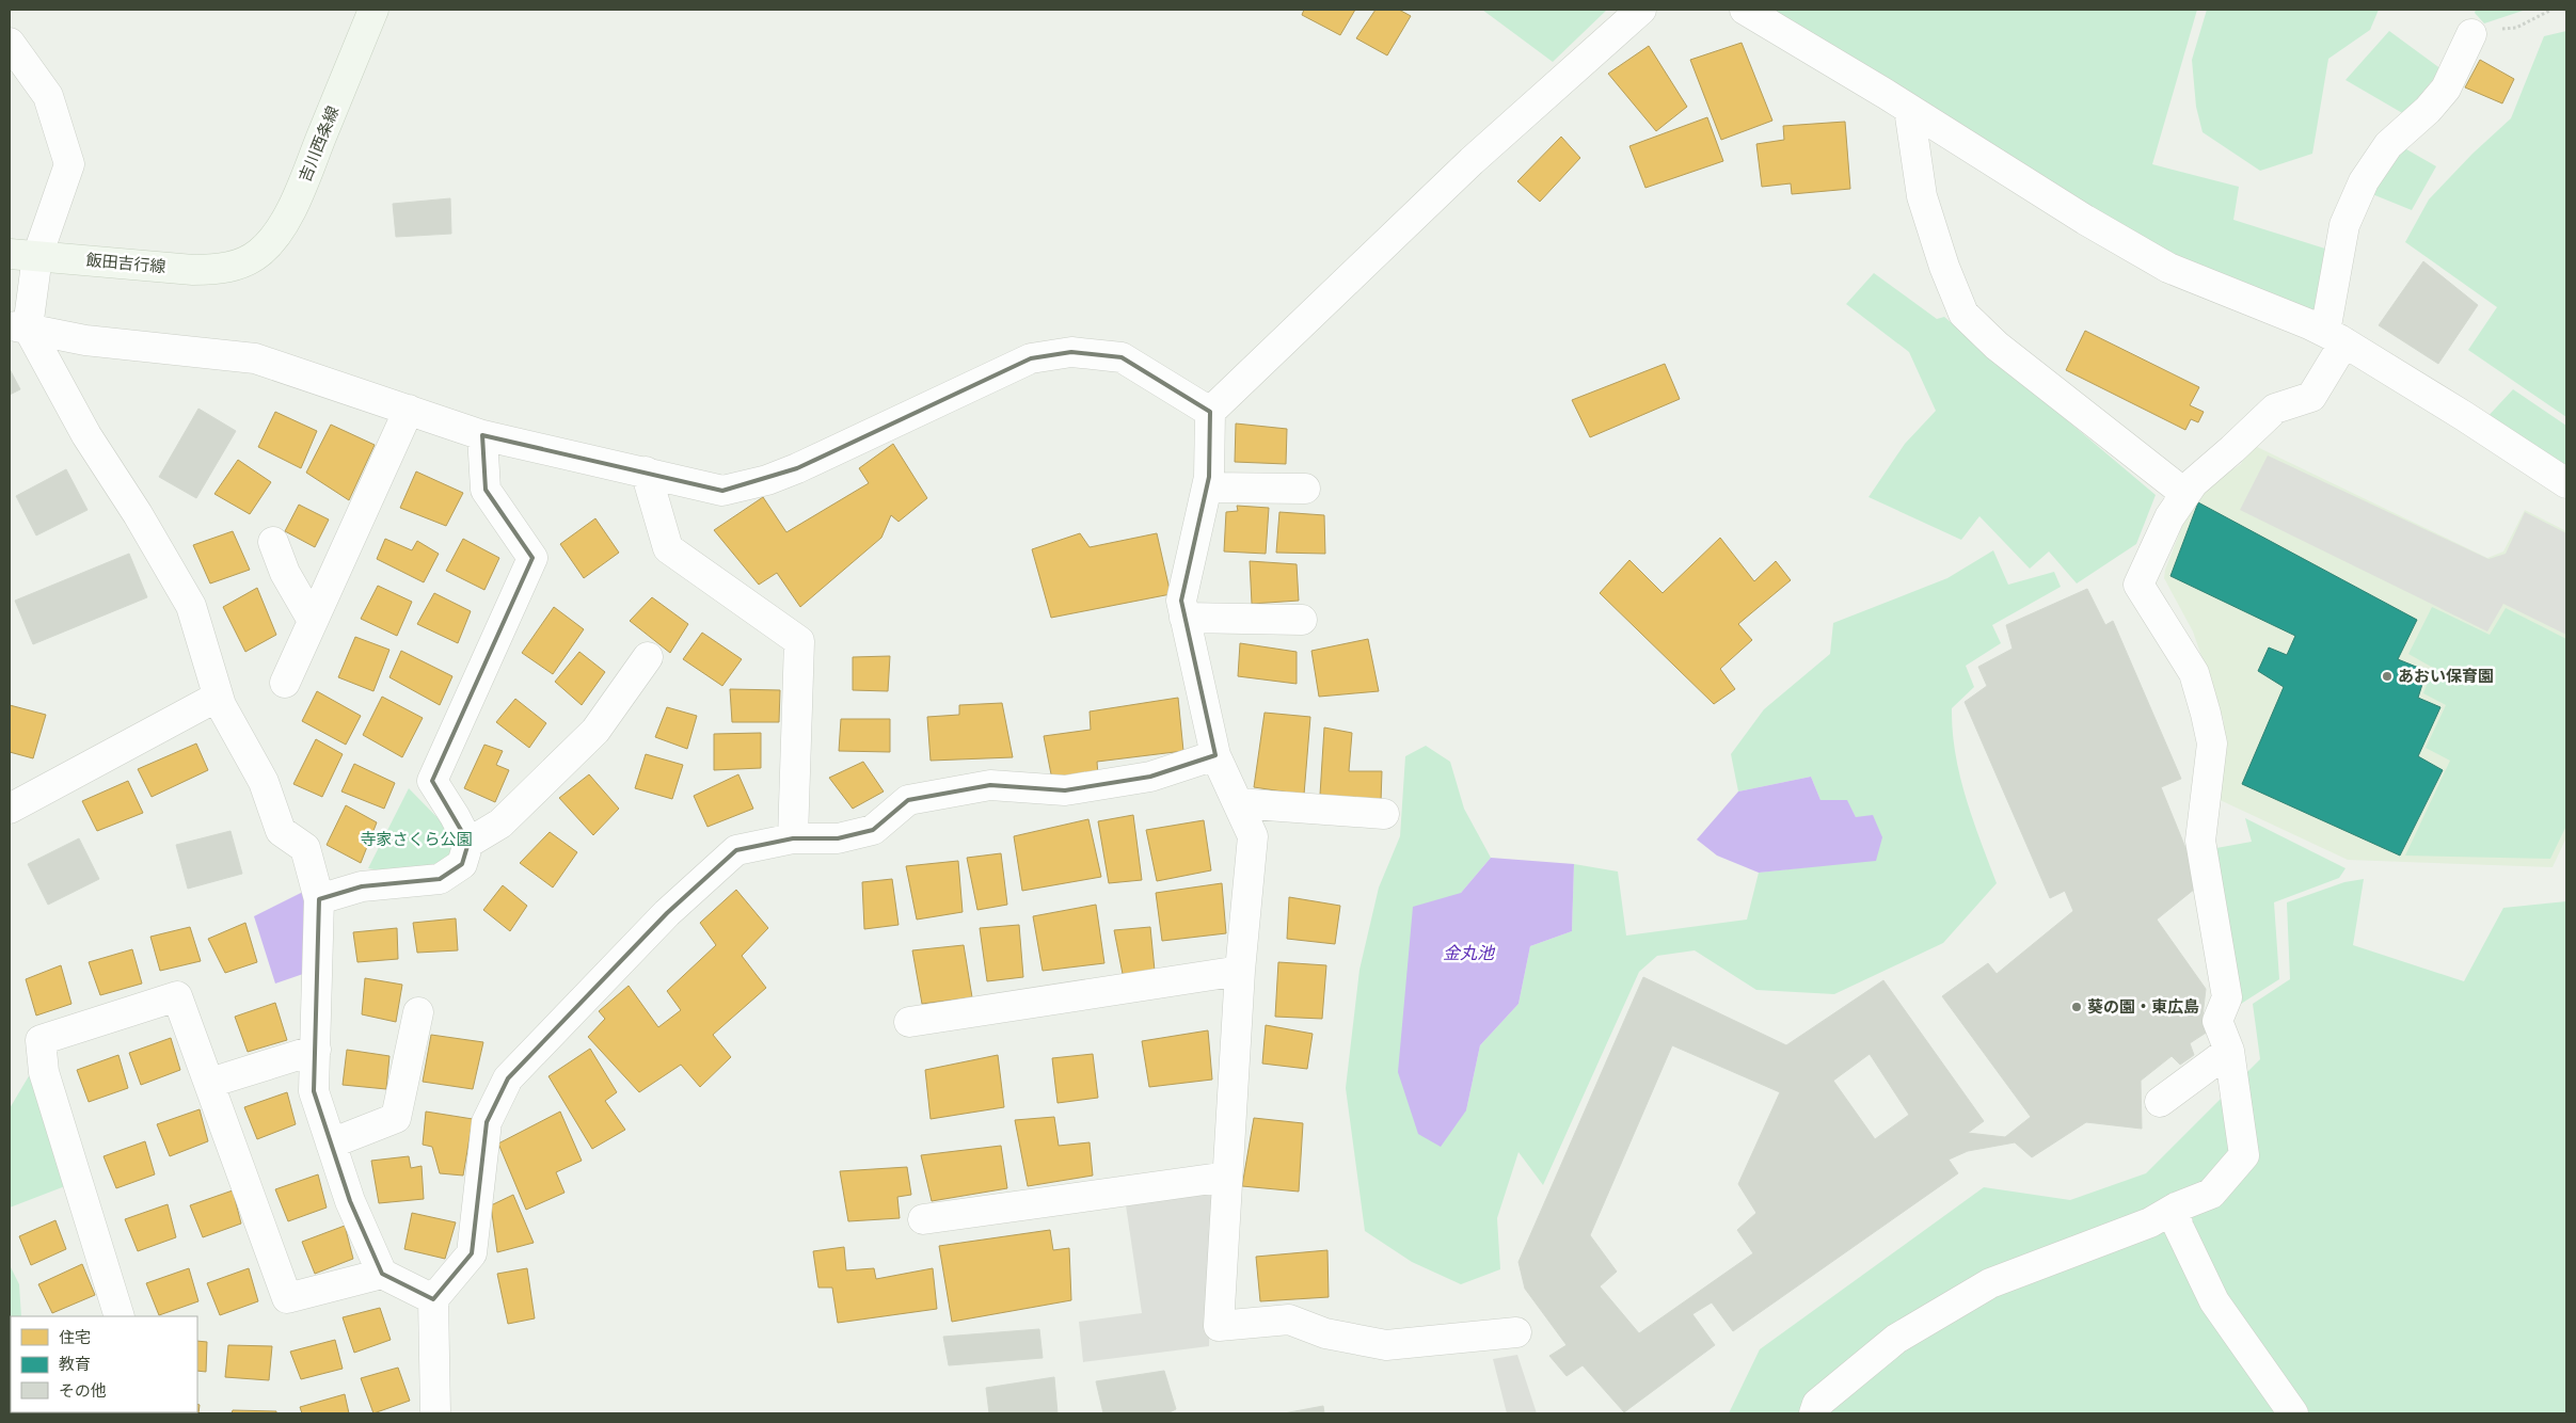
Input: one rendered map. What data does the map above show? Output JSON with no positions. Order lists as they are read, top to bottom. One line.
{"streets":{"main road":["吉川西条線","飯田吉行線"]},"crossings":[["吉川西条線","飯田吉行線"]],"water":["金丸池"],"parks":["寺家さくら公園"],"places":["あおい保育園","葵の園・東広島"],"legend":["住宅","教育","その他"]}
